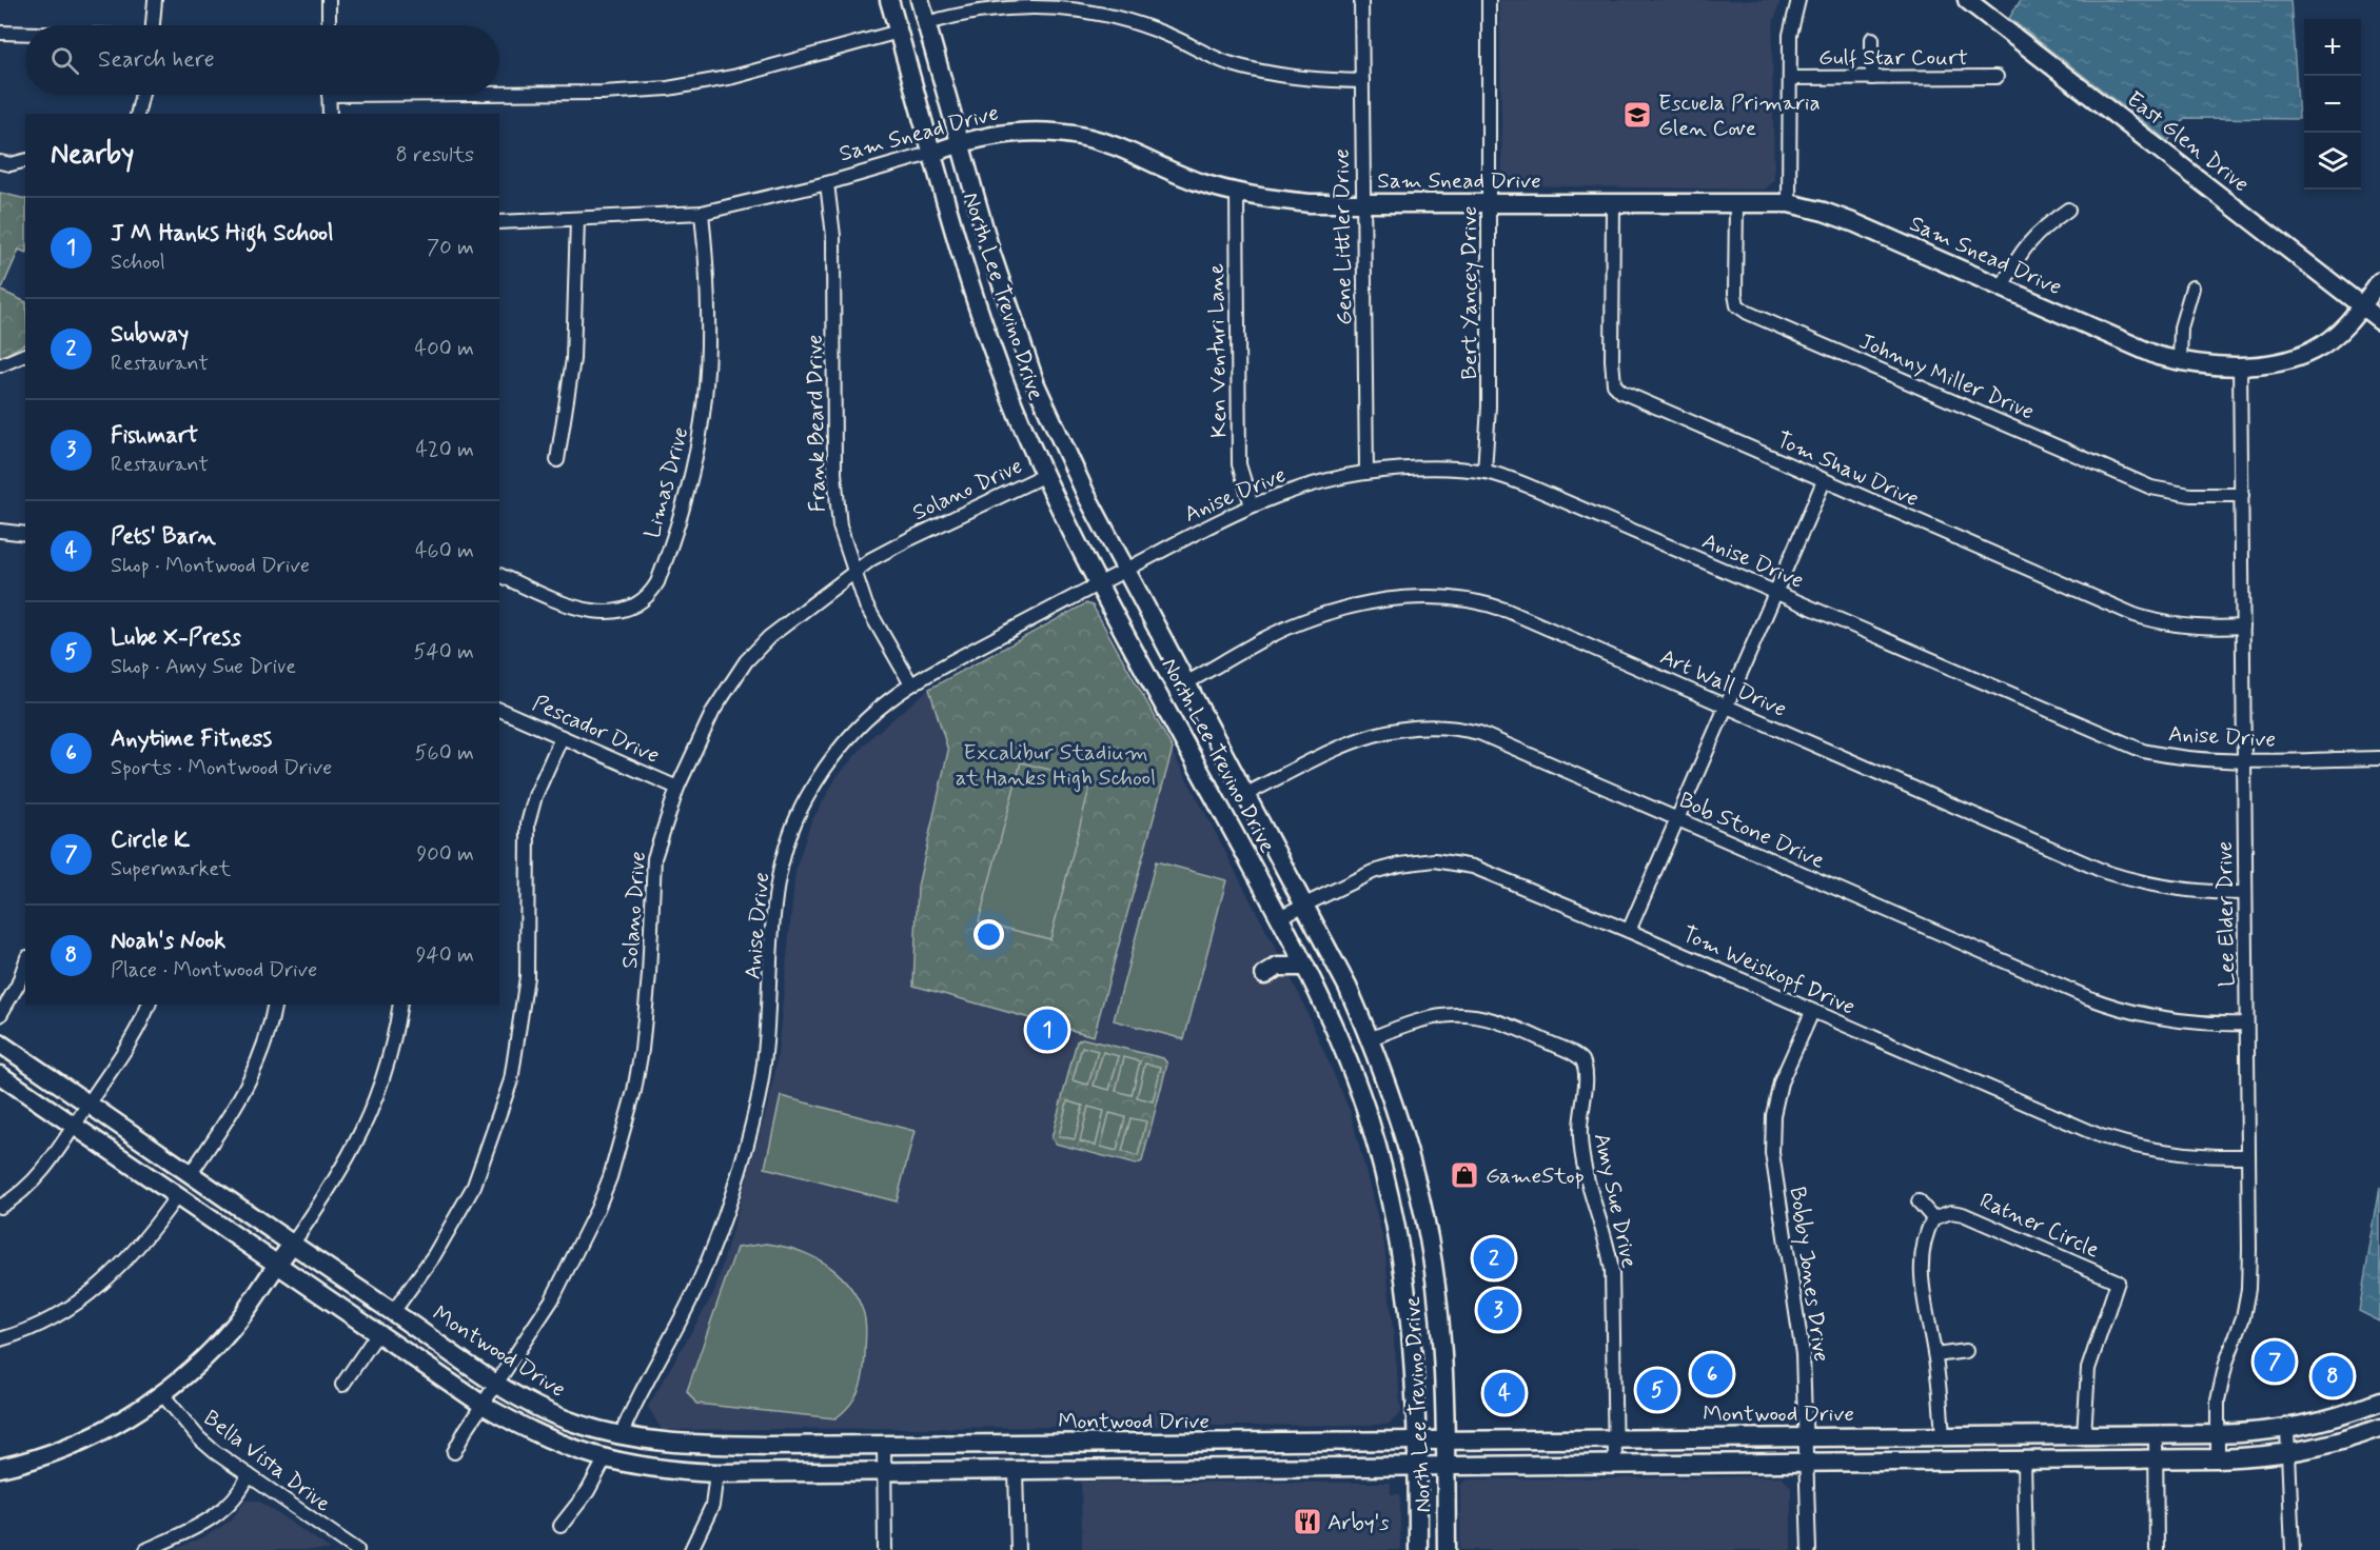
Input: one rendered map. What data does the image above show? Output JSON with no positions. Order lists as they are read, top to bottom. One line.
{"streets":{"main road":["Sam Snead Drive","East Glen Drive","North Lee Trevino Drive","Montwood Drive"],"street":["Gulf Star Court","Gene Littler Drive","Bert Yancey Drive","Ken Venturi Lane","Johnny Miller Drive","Frank Beard Drive","Tom Shaw Drive","Limas Drive","Solano Drive","Anise Drive","Art Wall Drive","Pescador Drive","Bob Stone Drive","Lee Elder Drive","Tom Weiskopf Drive","Amy Sue Drive","Ratner Circle","Bobby Jones Drive","Bella Vista Drive"]},"crossings":[["Sam Snead Drive","East Glen Drive"],["Sam Snead Drive","Gene Littler Drive"],["Sam Snead Drive","Bert Yancey Drive"],["Sam Snead Drive","North Lee Trevino Drive"],["Sam Snead Drive","Ken Venturi Lane"],["Sam Snead Drive","Johnny Miller Drive"],["Sam Snead Drive","Frank Beard Drive"],["Sam Snead Drive","Tom Shaw Drive"],["Sam Snead Drive","Limas Drive"],["Sam Snead Drive","Lee Elder Drive"],["Gene Littler Drive","Anise Drive"],["Bert Yancey Drive","Anise Drive"],["North Lee Trevino Drive","Solano Drive"],["North Lee Trevino Drive","Anise Drive"],["North Lee Trevino Drive","Art Wall Drive"],["North Lee Trevino Drive","Bob Stone Drive"],["North Lee Trevino Drive","Tom Weiskopf Drive"],["North Lee Trevino Drive","Amy Sue Drive"],["North Lee Trevino Drive","Montwood Drive"],["Ken Venturi Lane","Anise Drive"],["Johnny Miller Drive","Lee Elder Drive"],["Frank Beard Drive","Solano Drive"],["Frank Beard Drive","Anise Drive"],["Tom Shaw Drive","Lee Elder Drive"],["Solano Drive","Pescador Drive"],["Solano Drive","Montwood Drive"],["Anise Drive","Lee Elder Drive"],["Anise Drive","Montwood Drive"],["Art Wall Drive","Lee Elder Drive"],["Bob Stone Drive","Lee Elder Drive"],["Lee Elder Drive","Tom Weiskopf Drive"],["Lee Elder Drive","Montwood Drive"],["Tom Weiskopf Drive","Bobby Jones Drive"],["Amy Sue Drive","Montwood Drive"],["Ratner Circle","Montwood Drive"],["Bobby Jones Drive","Montwood Drive"]],"parks":["Excalibur Stadium at Hanks High School"],"places":{"school or university":["Escuela Primaria Glen Cove"],"shop":["GameStop"],"restaurant":["Arby's"]},"page":{"map_buttons":["+","−"],"search":"Search here","heading":["Nearby","8 results"],"list":[{"mark":"1","name":"J M Hanks High School","note":"School","value":"70 m"},{"mark":"2","name":"Subway","note":"Restaurant","value":"400 m"},{"mark":"3","name":"Fishmart","note":"Restaurant","value":"420 m"},{"mark":"4","name":"Pets' Barn","note":"Shop · Montwood Drive","value":"460 m"},{"mark":"5","name":"Lube X-Press","note":"Shop · Amy Sue Drive","value":"540 m"},{"mark":"6","name":"Anytime Fitness","note":"Sports · Montwood Drive","value":"560 m"},{"mark":"7","name":"Circle K","note":"Supermarket","value":"900 m"},{"mark":"8","name":"Noah's Nook","note":"Place · Montwood Drive","value":"940 m"}],"pins":["1","2","3","7","6","8","5","4"]}}
